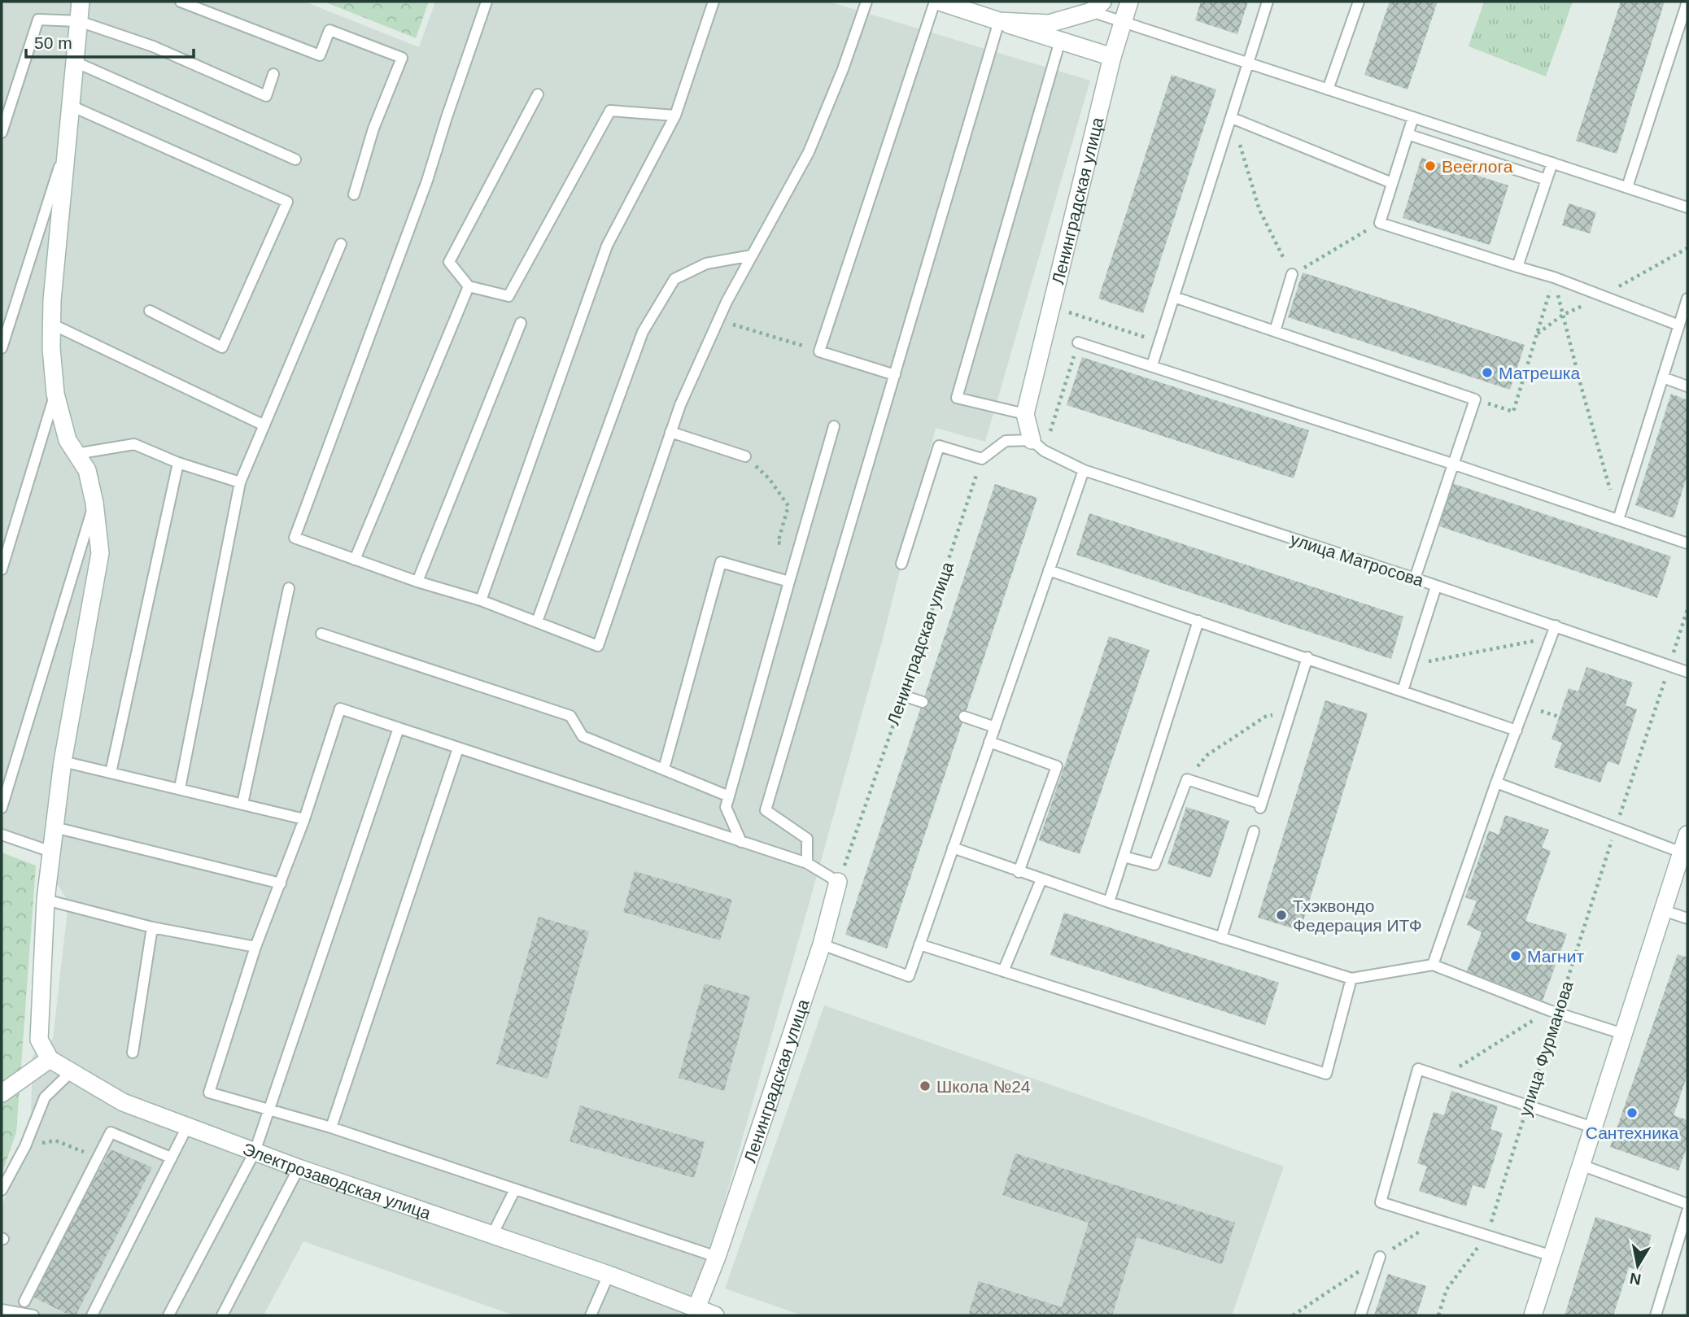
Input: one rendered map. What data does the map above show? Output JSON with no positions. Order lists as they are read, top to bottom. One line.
{"streets":{"street":["Ленинградская улица","Электрозаводская улица"],"lane":["улица Матросова"],"path":["улица Фурманова"]},"crossings":[["Ленинградская улица","улица Матросова"],["Ленинградская улица","Электрозаводская улица"],["улица Матросова","улица Фурманова"]],"places":["Beerлога","Матрешка","Тхэквондо Федерация ИТФ","Магнит","Школа №24","Сантехника"],"scale_bar":"50 m","north":"bottom"}
